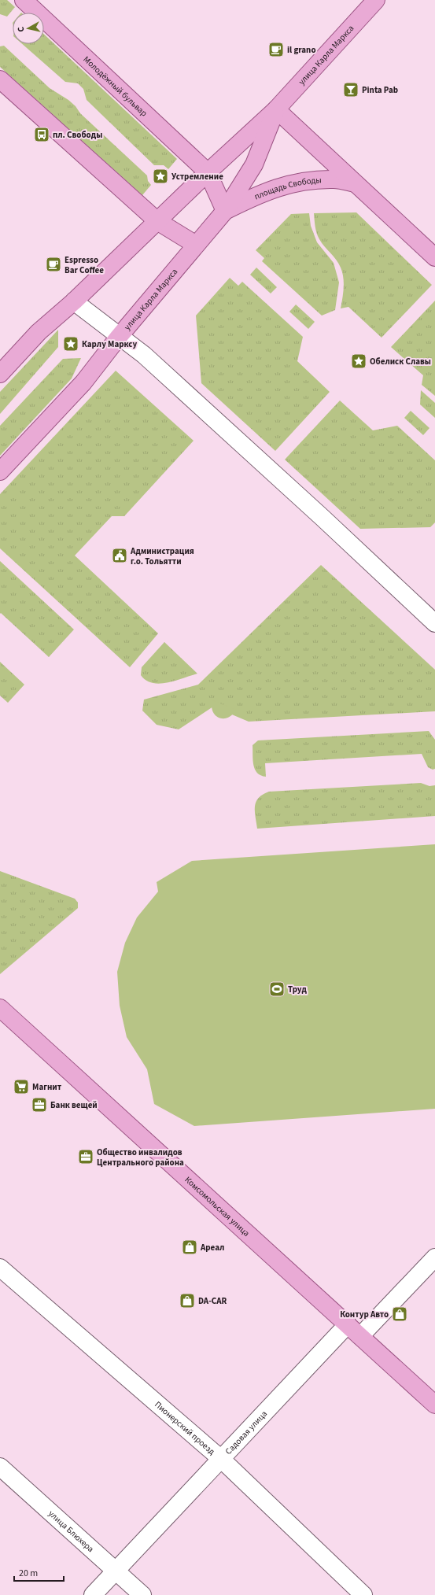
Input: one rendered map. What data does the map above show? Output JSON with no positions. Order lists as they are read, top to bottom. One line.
{"streets":{"main road":["улица Карла Маркса","Молодёжный бульвар","площадь Свободы","Комсомольская улица"],"street":["Пионерский проезд","Садовая улица","улица Блюхера"]},"crossings":[["улица Карла Маркса","Молодёжный бульвар"],["улица Карла Маркса","площадь Свободы"],["Комсомольская улица","Садовая улица"],["Пионерский проезд","Садовая улица"],["Садовая улица","улица Блюхера"]],"places":{"cafe":["il grano","Espresso Bar Coffee"],"bar":["Pinta Pab"],"bus stop":["пл. Свободы"],"place":["Устремление","Карлу Марксу","Обелиск Славы"],"public building":["Администрация г.о. Тольятти"],"sports":["Труд"],"supermarket":["Магнит"],"office":["Банк вещей","Общество инвалидов Центрального района"],"shop":["Ареал","DA-CAR","Контур Авто"]},"scale_bar":"20 m","north":"left"}
